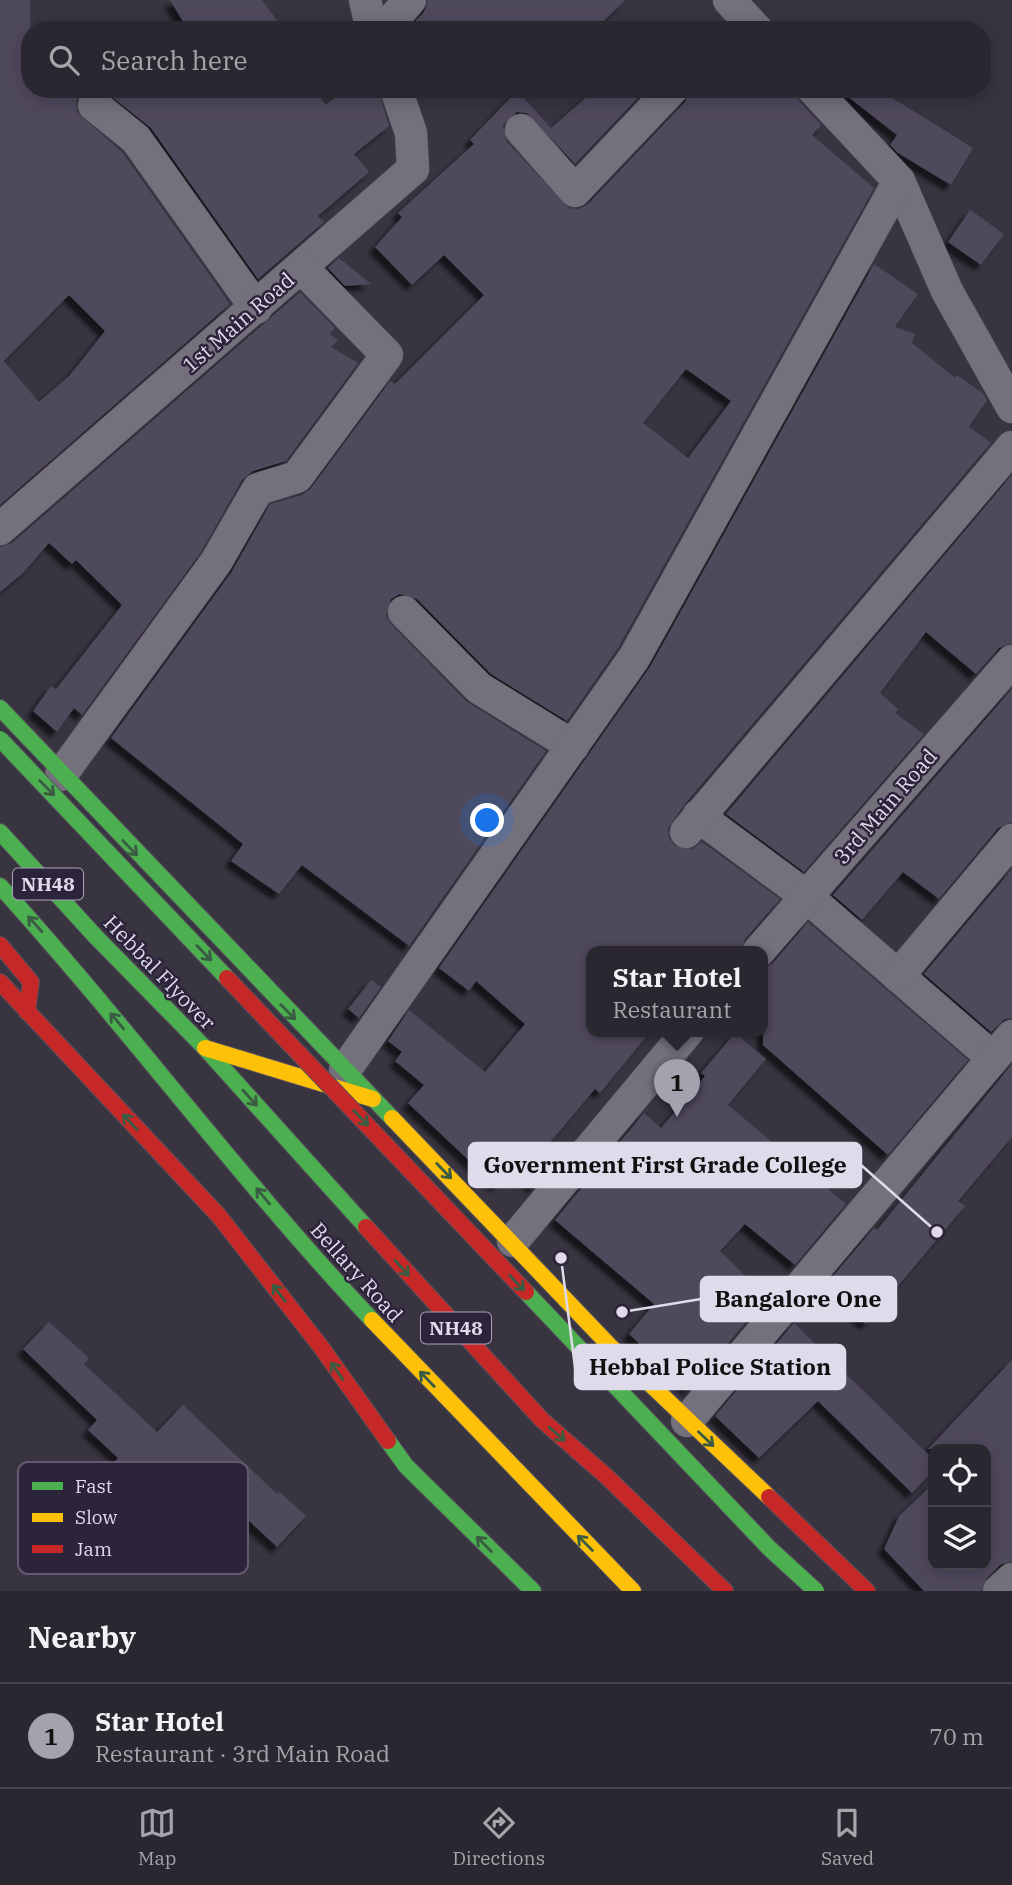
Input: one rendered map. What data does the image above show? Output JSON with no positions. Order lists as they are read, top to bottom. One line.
{"streets":{"main road":["NH48","Hebbal Flyover","Bellary Road"],"street":["1st Main Road","3rd Main Road"]},"crossings":[["Hebbal Flyover","Bellary Road"]],"places":["Government First Grade College","Hebbal Police Station","Bangalore One"],"legend":["Fast","Slow","Jam"],"page":{"search":"Search here","popup":["Star Hotel","Restaurant"],"pins":"1","heading":"Nearby","list":[{"mark":"1","name":"Star Hotel","note":"Restaurant · 3rd Main Road","value":"70 m"}],"nav":["Map","Directions","Saved"]}}
